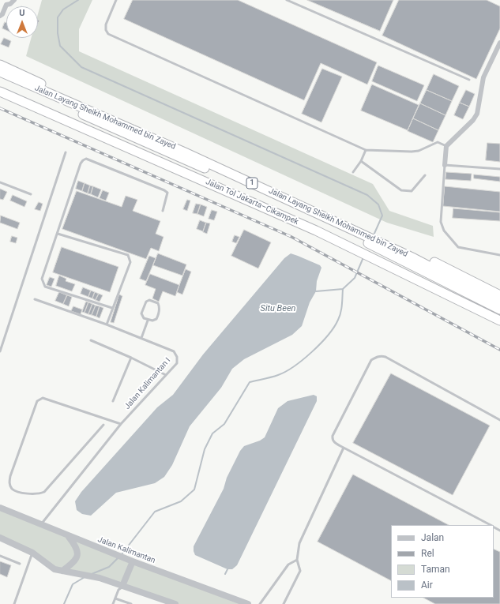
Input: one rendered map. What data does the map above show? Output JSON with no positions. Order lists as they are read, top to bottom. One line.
{"streets":{"highway":["Jalan Layang Sheikh Mohammed bin Zayed","1","Jalan Tol Jakarta–Cikampek"],"street":["Jalan Kalimantan"],"lane":["Jalan Kalimantan I"]},"crossings":[["Jalan Kalimantan I","Jalan Kalimantan"]],"water":["Situ Been"],"legend":["Jalan","Rel","Taman","Air"],"north":"top"}
